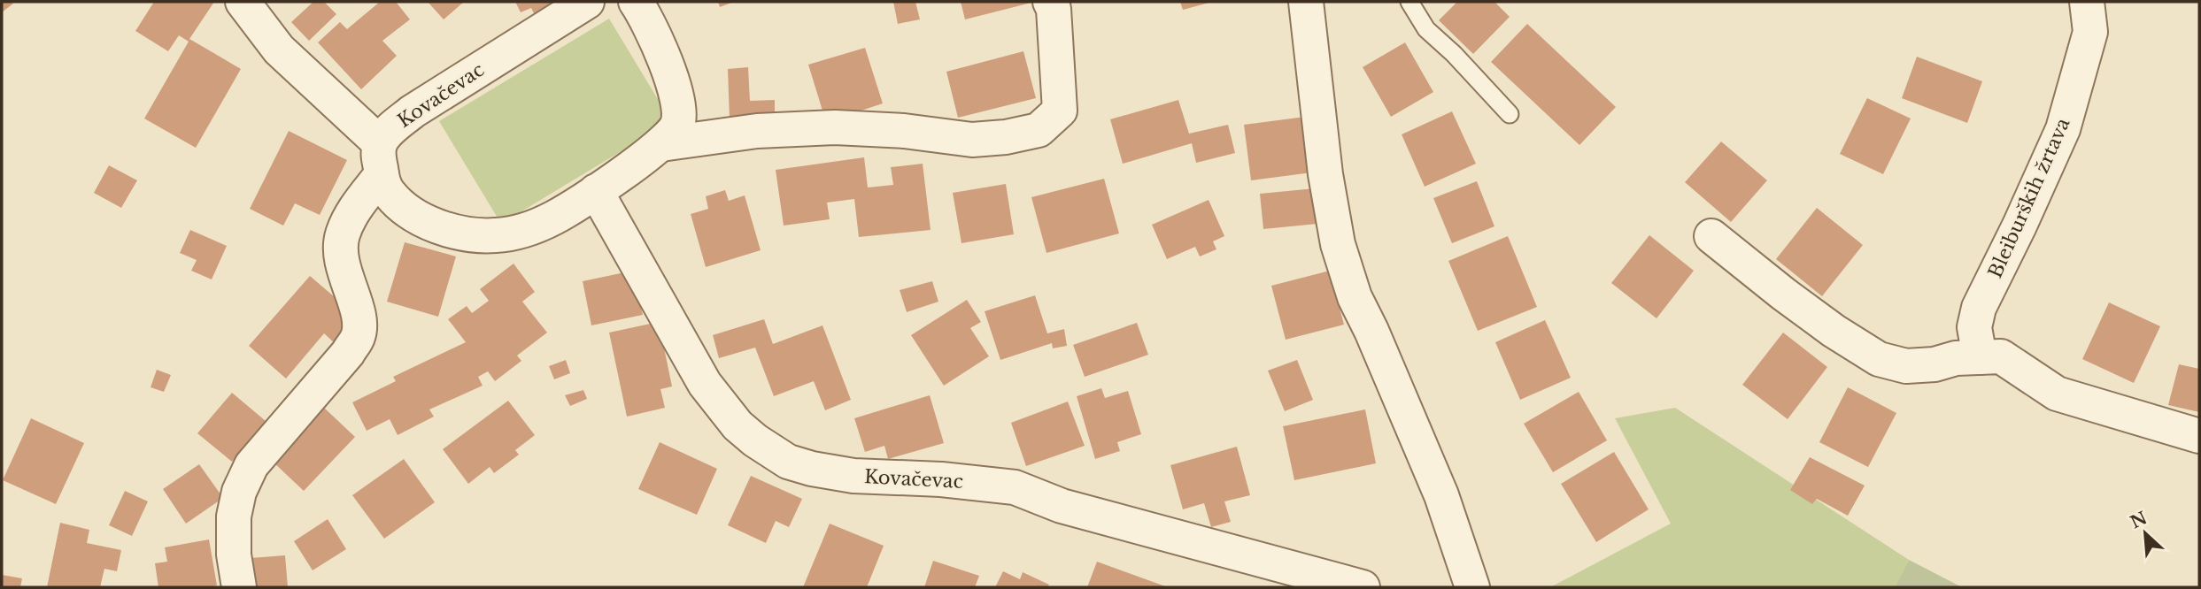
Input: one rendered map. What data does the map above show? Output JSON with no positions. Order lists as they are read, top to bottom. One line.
{"streets":{"street":["Kovačevac","Bleiburških žrtava"]},"north":"top left"}
